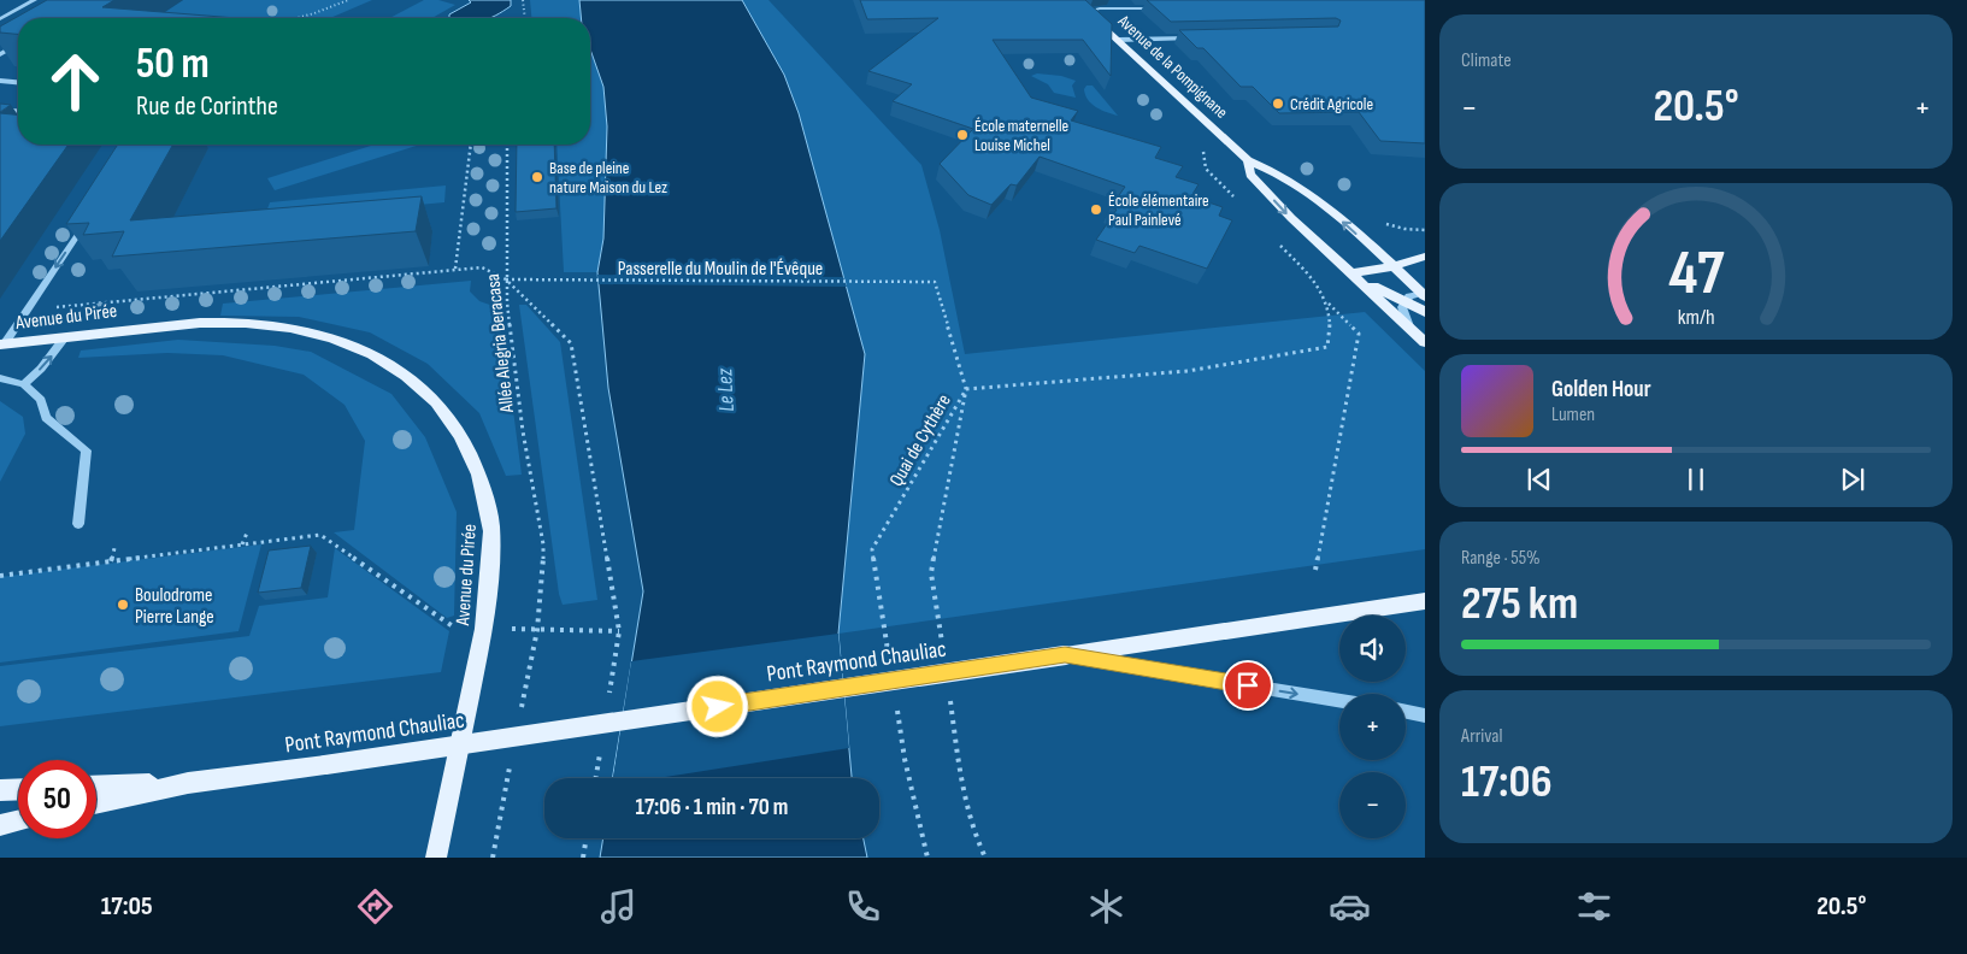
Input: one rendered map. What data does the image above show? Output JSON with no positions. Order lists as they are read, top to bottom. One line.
{"streets":{"main road":["Avenue de la Pompignane","Avenue du Pirée","Pont Raymond Chauliac"],"path":["Passerelle du Moulin de l'Évêque","Allée Alegria Beracasa","Quai de Cythère"]},"crossings":[["Passerelle du Moulin de l'Évêque","Allée Alegria Beracasa"],["Passerelle du Moulin de l'Évêque","Quai de Cythère"]],"water":["Le Lez"],"places":["Crédit Agricole","École maternelle Louise Michel","Base de pleine nature Maison du Lez","École élémentaire Paul Painlevé","Boulodrome Pierre Lange"],"page":{"tile":["Climate",["Range · 55%","275 km"],["Arrival","17:06"]],"turn":["50 m","Rue de Corinthe"],"heat":["−","20.5°","+"],"song":["Golden Hour","Lumen"],"map_buttons":["+","−"],"limit":"50","trip":"17:06 · 1 min · 70 m","tabs":["17:05","20.5°"],"gauge":["47","km/h"]}}
